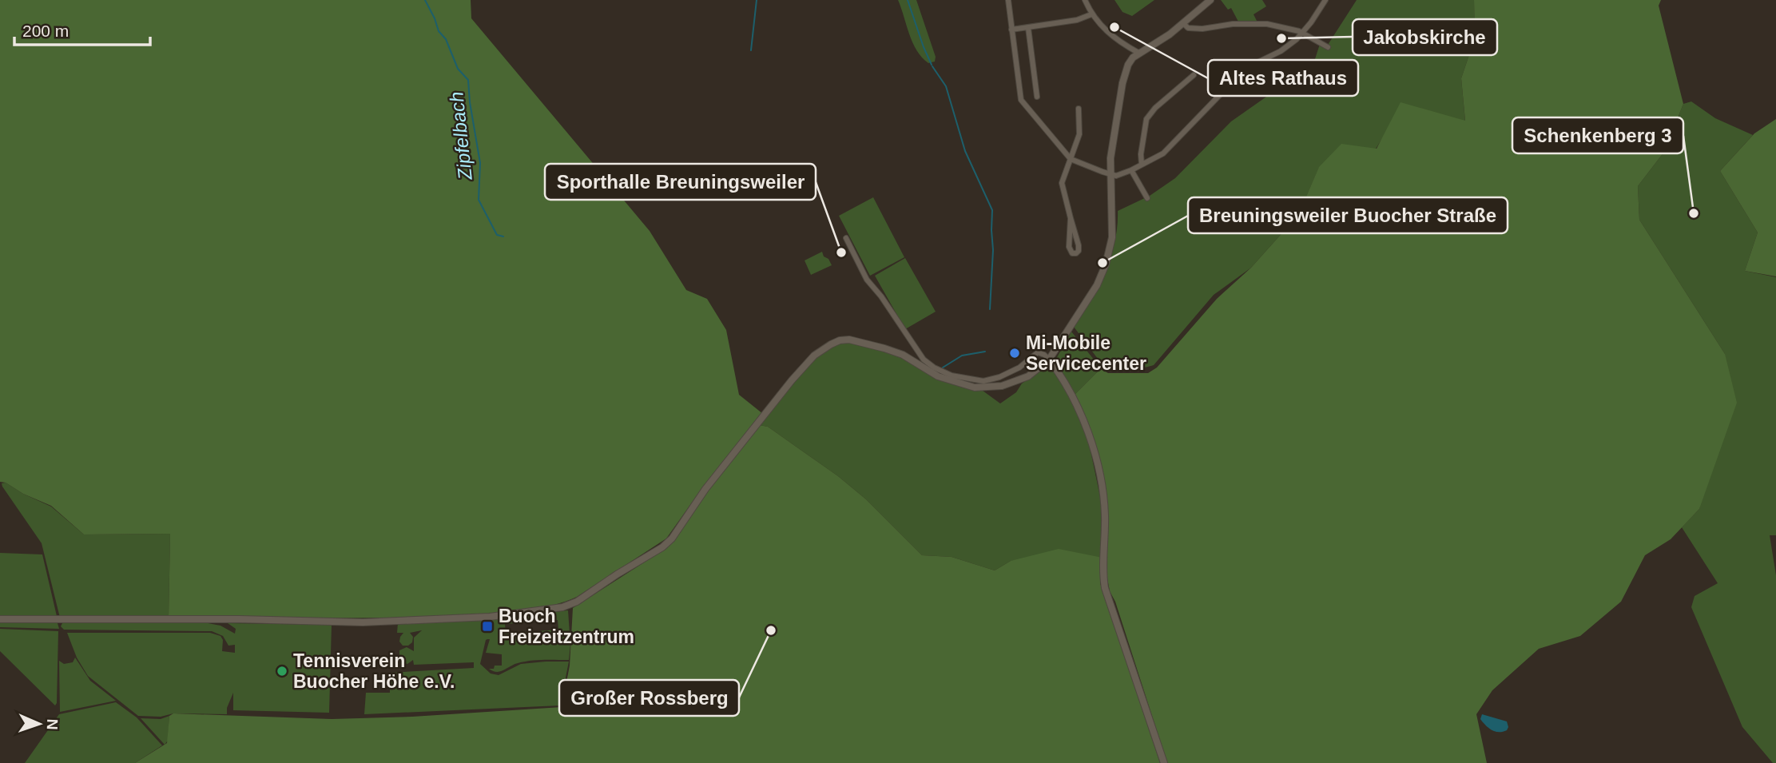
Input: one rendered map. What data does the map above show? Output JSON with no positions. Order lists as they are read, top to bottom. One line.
{"water":["Zipfelbach"],"places":{"other":["Altes Rathaus","Jakobskirche","Schenkenberg 3","Sporthalle Breuningsweiler","Breuningsweiler Buocher Straße","Mi-Mobile Servicecenter","Großer Rossberg","Tennisverein Buocher Höhe e.V."],"transit":["Buoch Freizeitzentrum"]},"scale_bar":"200 m","north":"right"}
